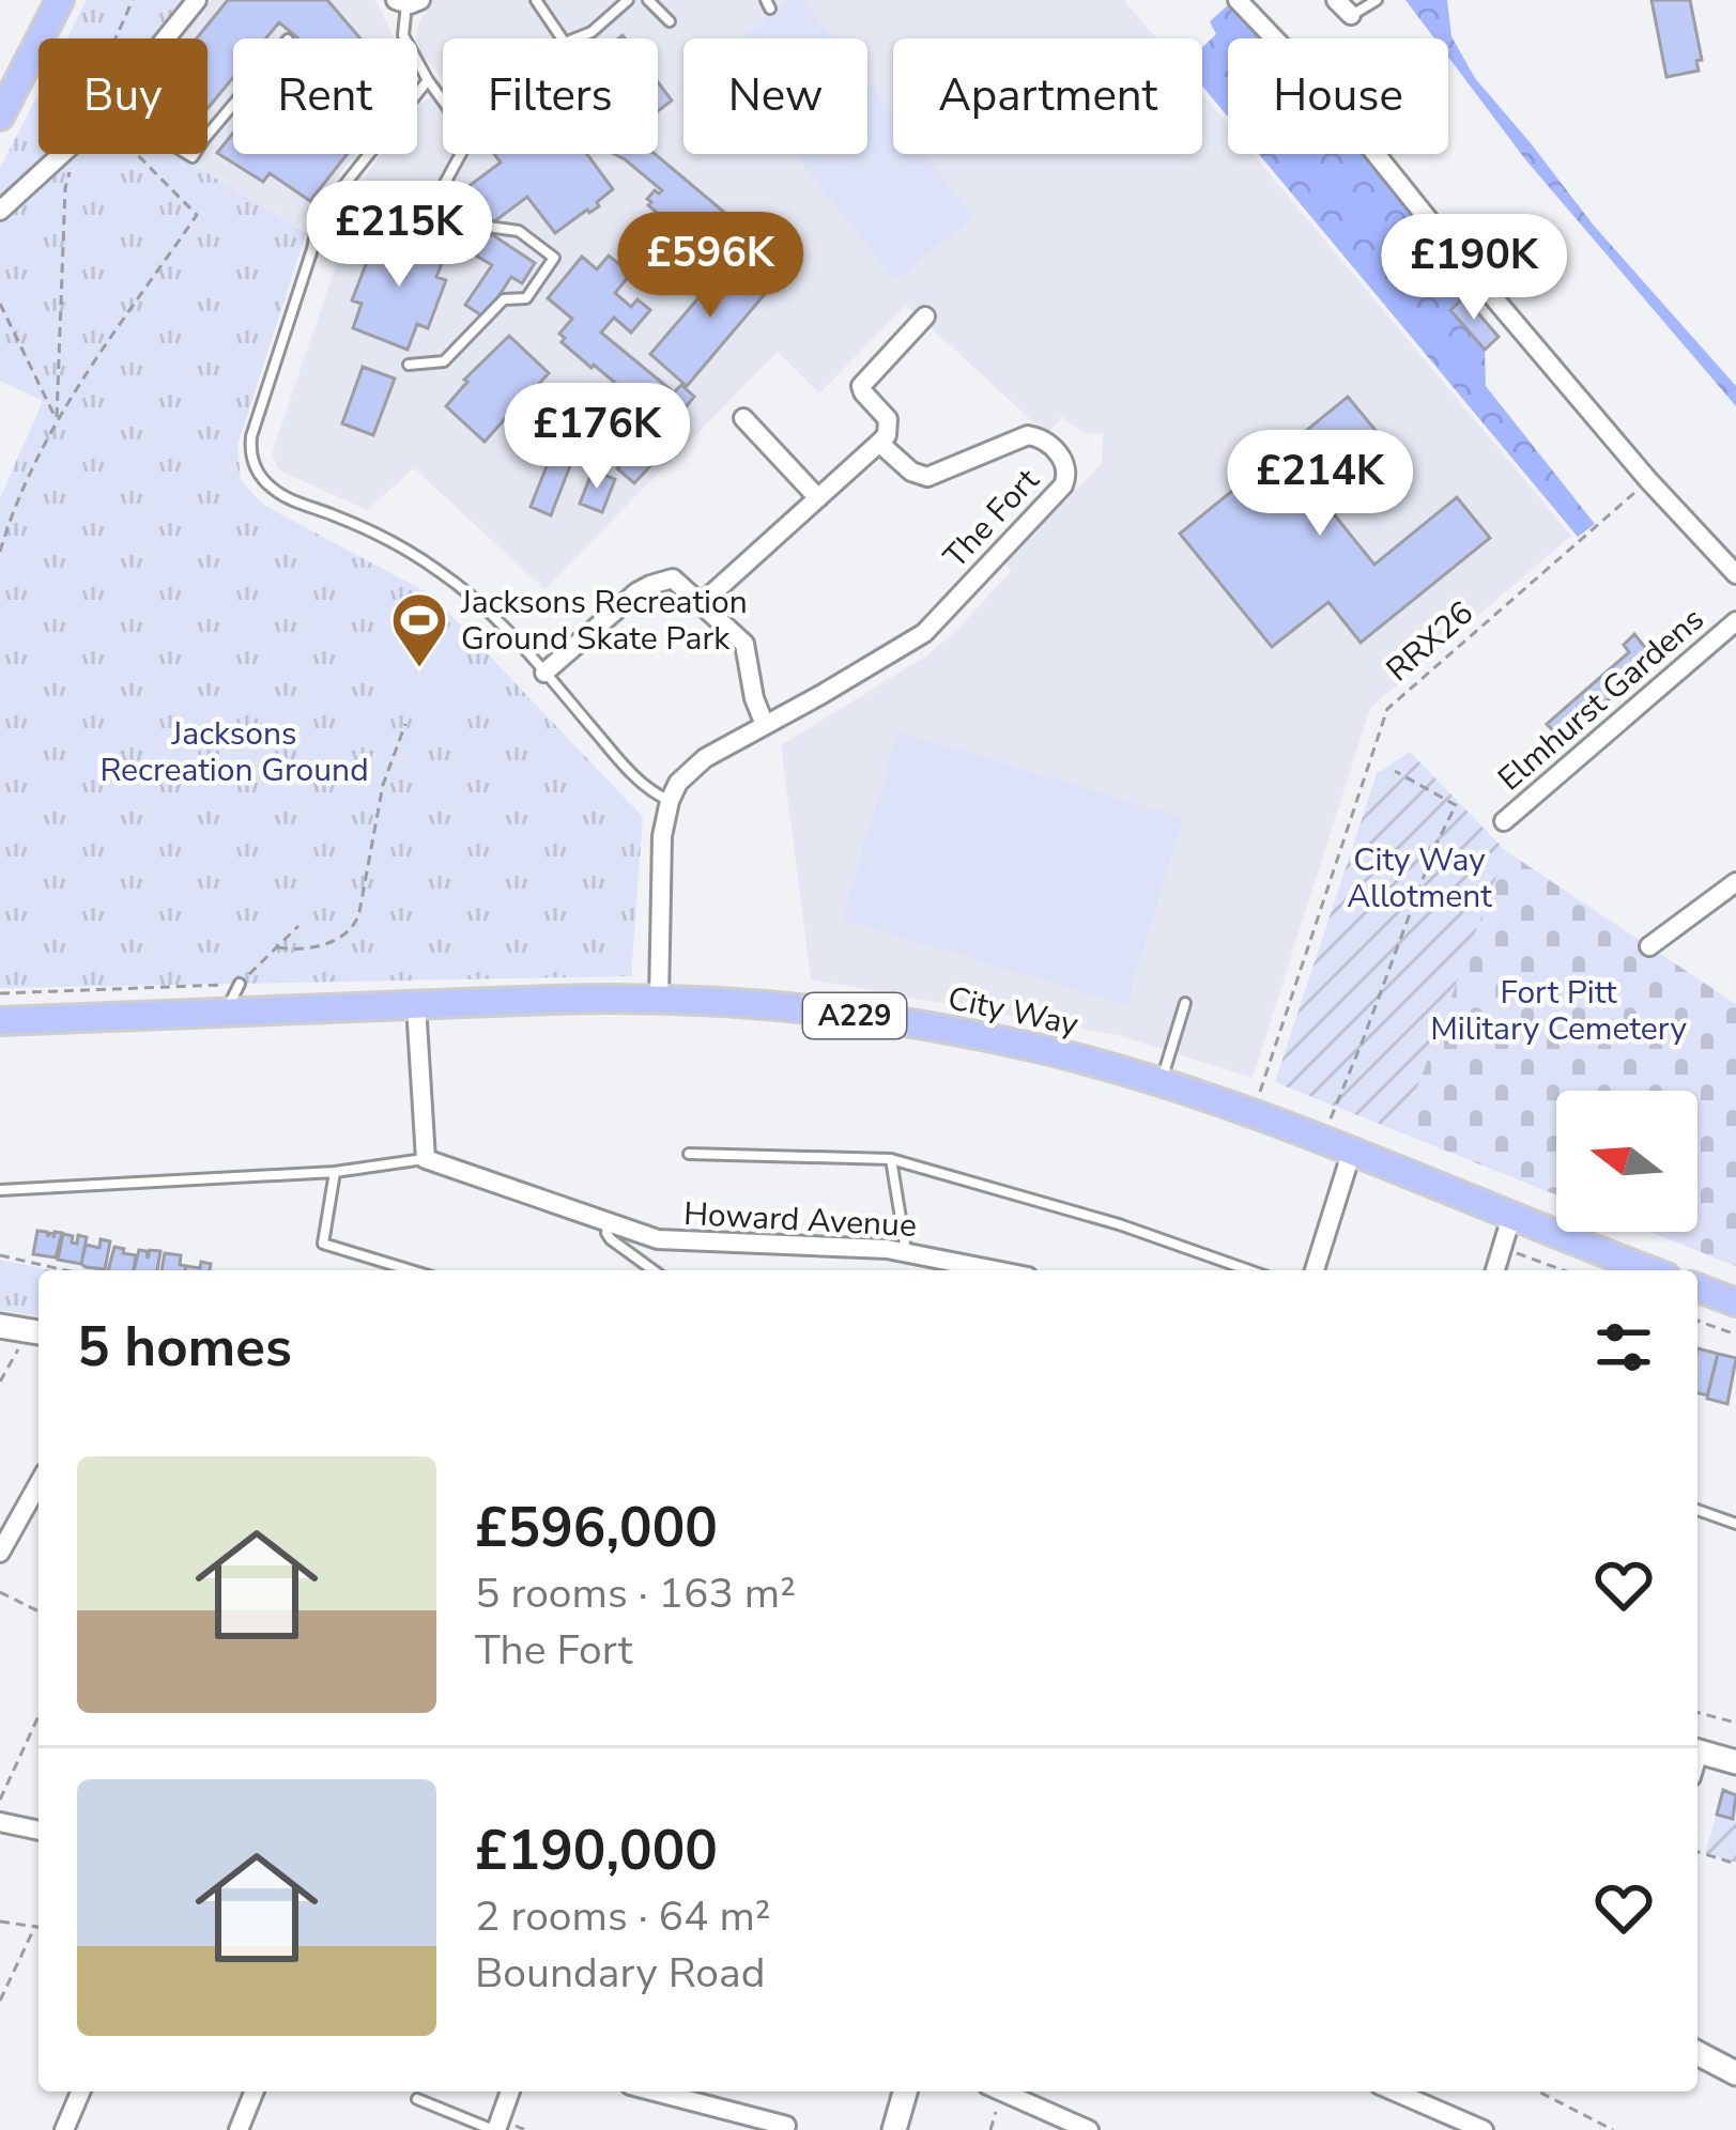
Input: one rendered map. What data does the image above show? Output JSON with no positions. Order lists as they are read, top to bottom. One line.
{"streets":{"main road":["City Way","A229"],"street":["The Fort","Elmhurst Gardens","Howard Avenue"],"path":["RRX26"]},"crossings":[["RRX26","City Way"]],"parks":["Jacksons Recreation Ground","City Way Allotment","Fort Pitt Military Cemetery"],"places":{"sports":["Jacksons Recreation Ground Skate Park"]},"north":"left","page":{"chip":["Buy","Rent","Filters","New","Apartment","House"],"price":["£215K","£596K","£190K","£176K","£214K"],"heading":"5 homes","list":[{"name":"£596,000","note":"5 rooms · 163 m² · The Fort"},{"name":"£190,000","note":"2 rooms · 64 m² · Boundary Road"}]}}
